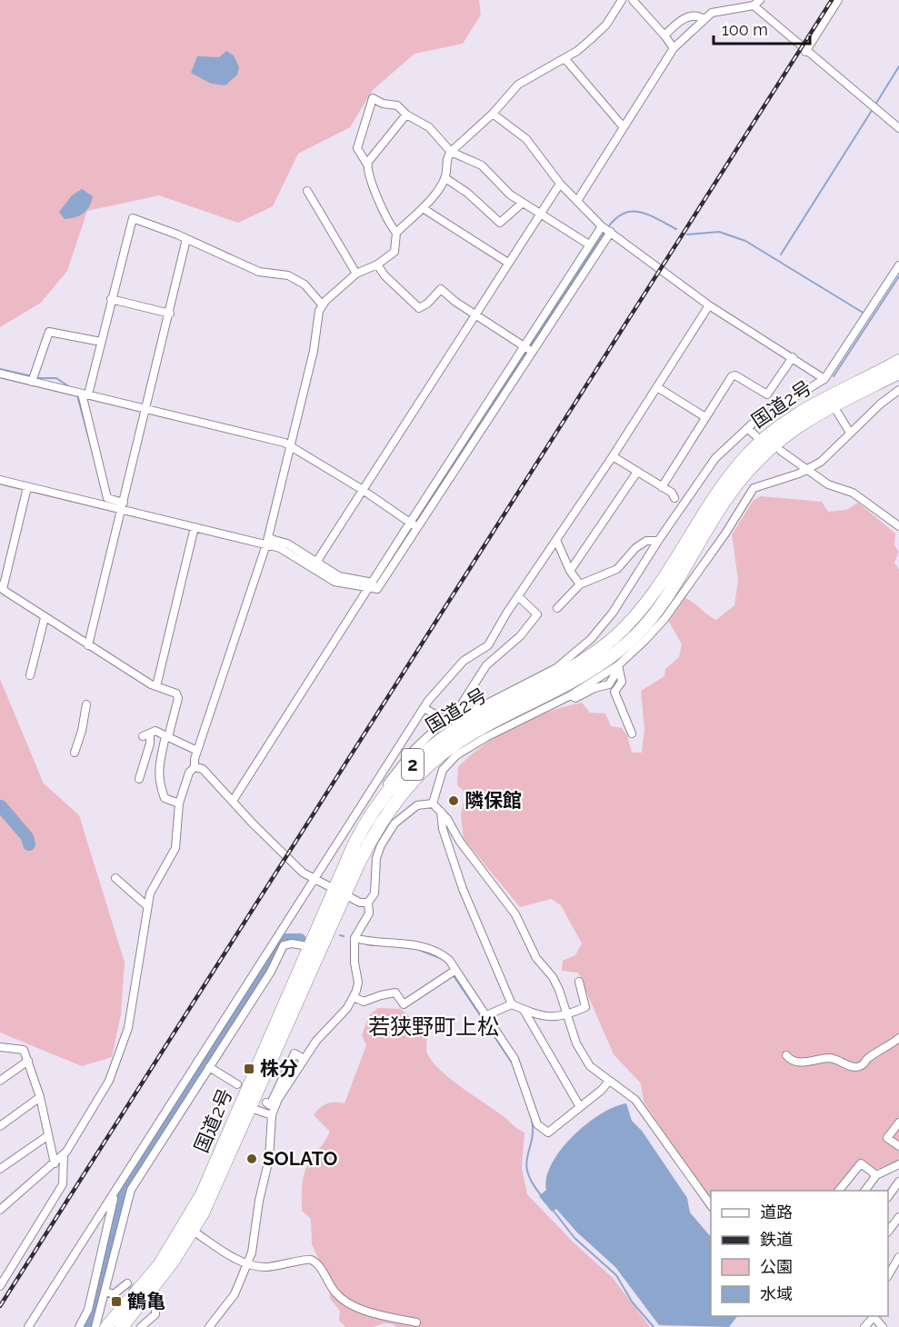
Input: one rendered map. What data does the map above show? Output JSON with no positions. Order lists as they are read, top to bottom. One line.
{"streets":{"highway":["国道2号","2"]},"districts":["若狭野町上松"],"places":{"other":["隣保館","SOLATO"],"transit":["株分","鶴亀"]},"legend":["道路","鉄道","公園","水域"],"scale_bar":"100 m"}
